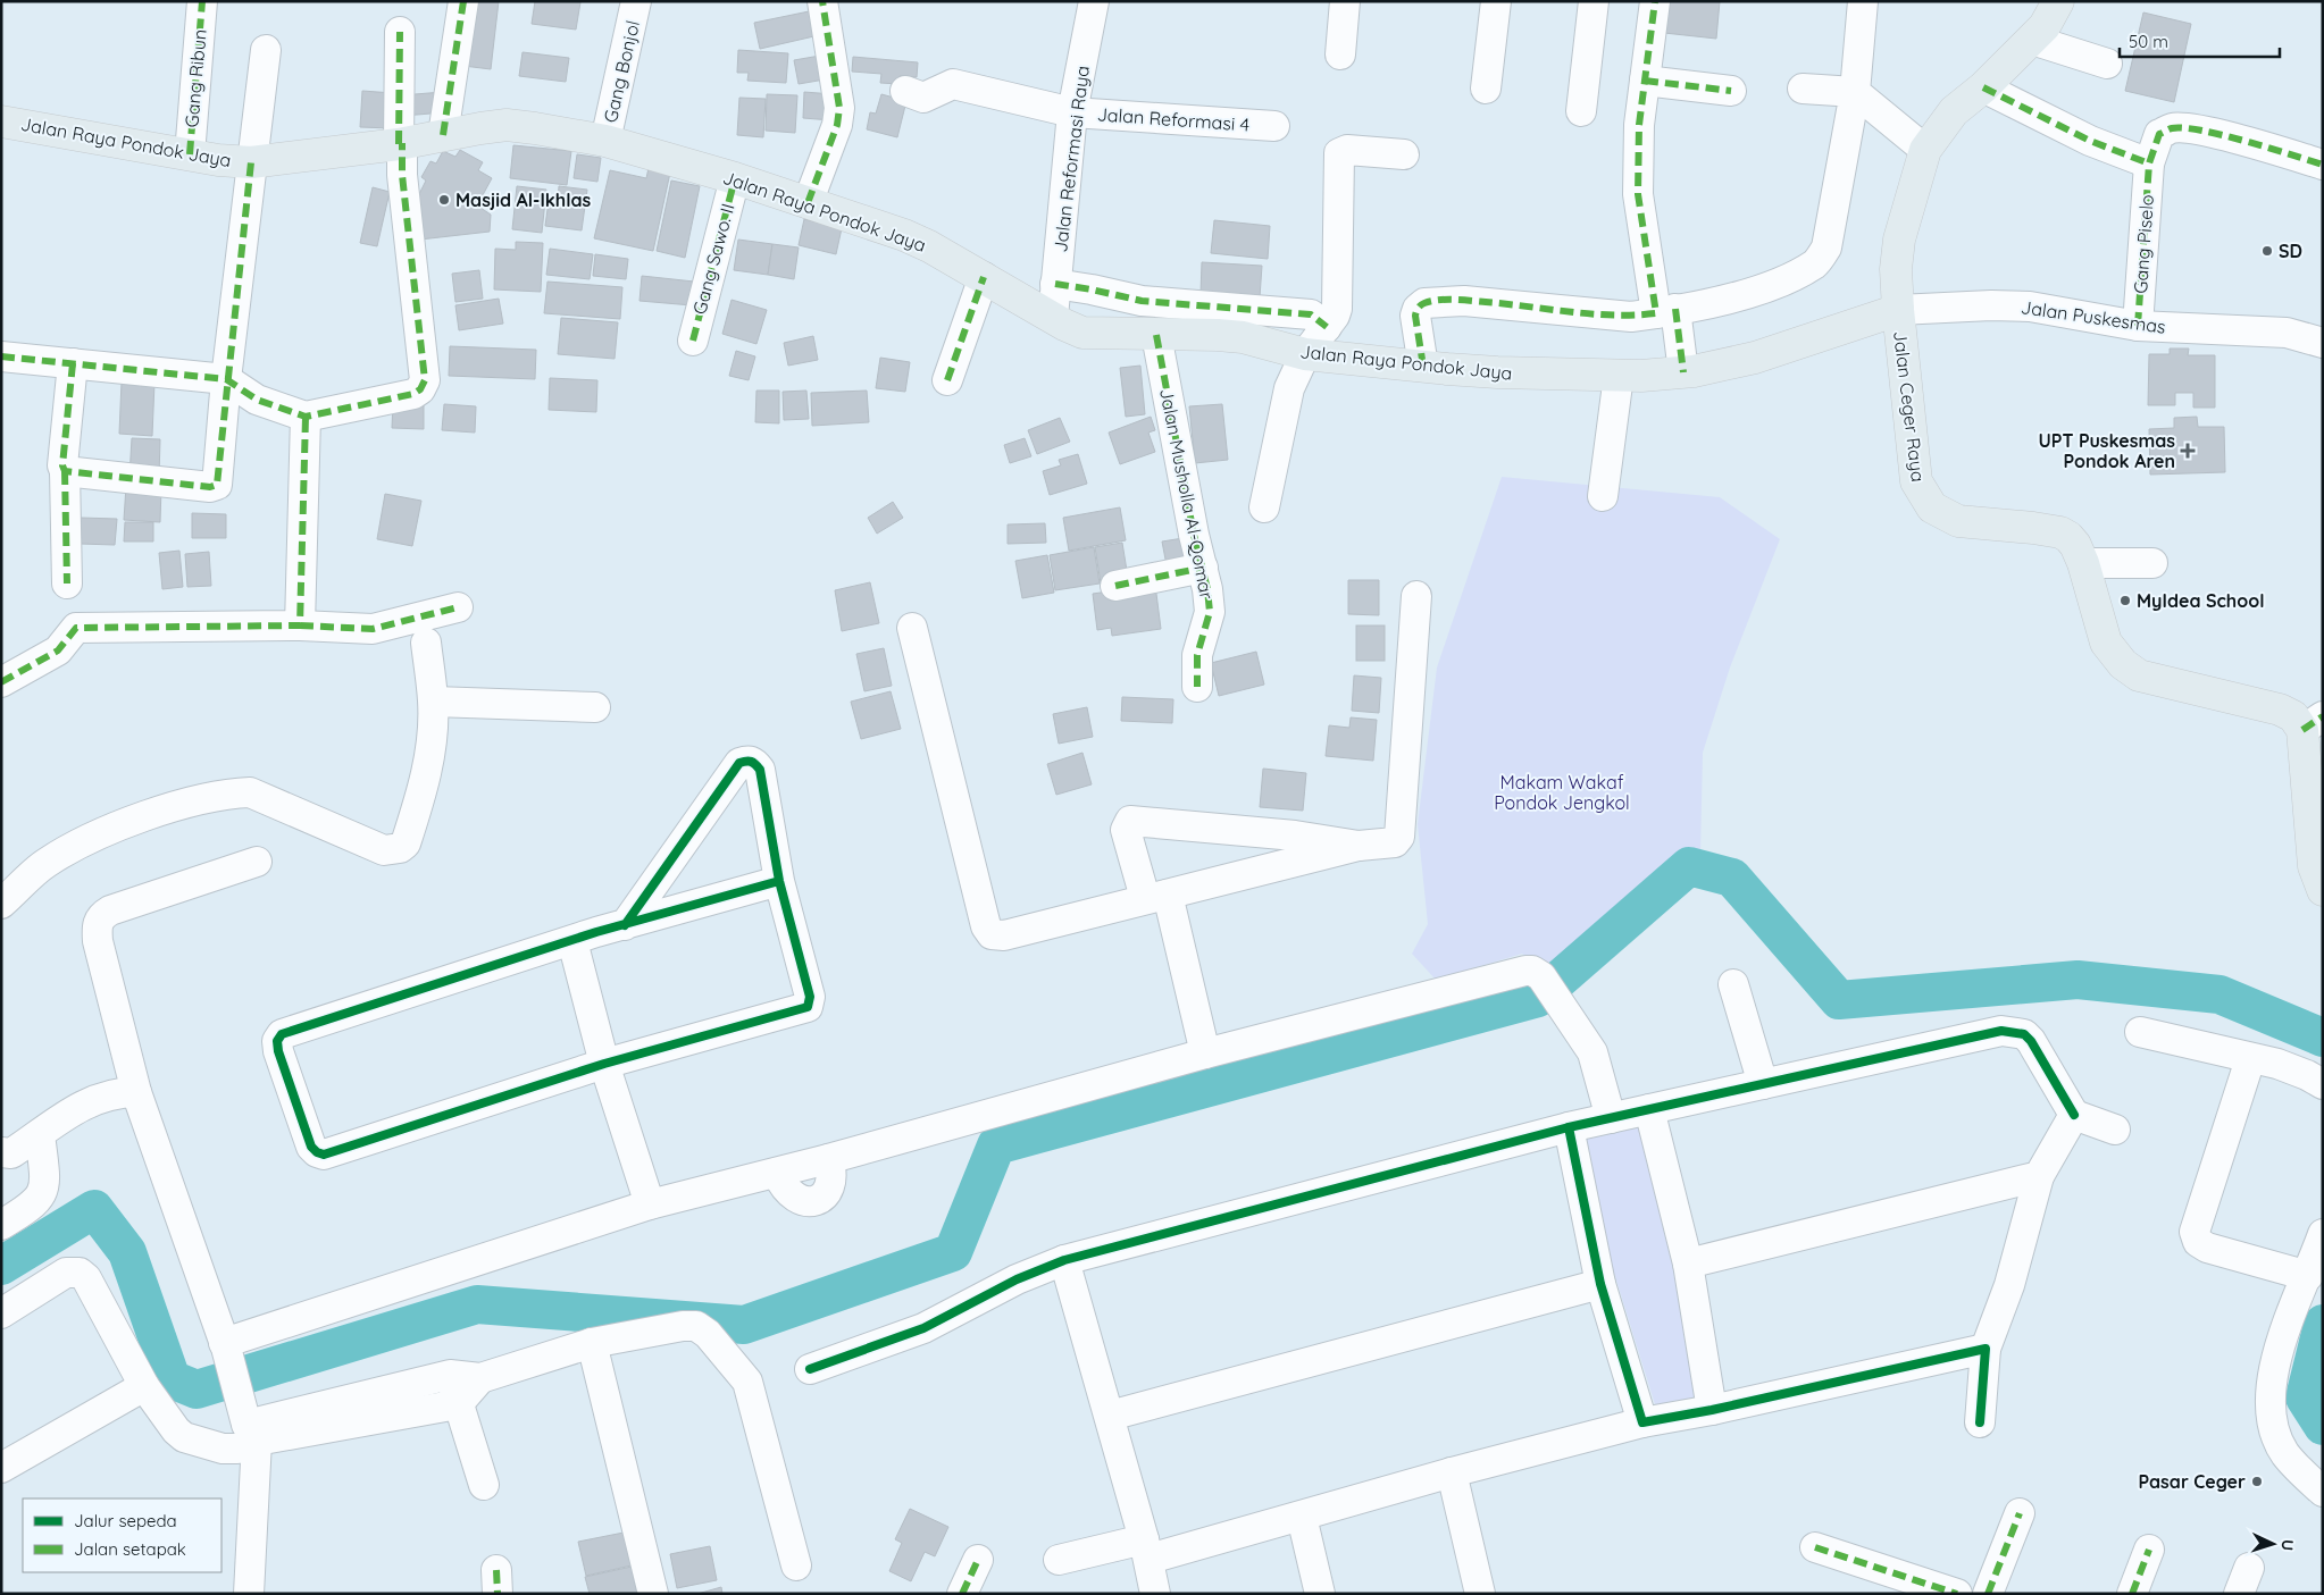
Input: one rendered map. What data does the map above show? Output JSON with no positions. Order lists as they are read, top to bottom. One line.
{"streets":{"main road":["Jalan Raya Pondok Jaya","Jalan Ceger Raya"],"street":["Gang Bonjol","Gang Ribun","Jalan Reformasi 4","Jalan Reformasi Raya","Gang Piselo","Gang Sawo. II","Jalan Puskesmas","Jalan Musholla Al-Qomar"]},"crossings":[["Gang Bonjol","Jalan Raya Pondok Jaya"],["Gang Ribun","Jalan Raya Pondok Jaya"],["Jalan Reformasi 4","Jalan Reformasi Raya"],["Jalan Raya Pondok Jaya","Jalan Reformasi Raya"],["Jalan Raya Pondok Jaya","Gang Sawo. II"],["Jalan Raya Pondok Jaya","Jalan Puskesmas"],["Jalan Raya Pondok Jaya","Jalan Ceger Raya"],["Jalan Raya Pondok Jaya","Jalan Musholla Al-Qomar"],["Gang Piselo","Jalan Puskesmas"],["Jalan Puskesmas","Jalan Ceger Raya"]],"parks":["Makam Wakaf Pondok Jengkol"],"places":{"other":["Masjid Al-Ikhlas","SD","MyIdea School","Pasar Ceger"],"health":["UPT Puskesmas Pondok Aren"]},"legend":["Jalur sepeda","Jalan setapak"],"scale_bar":"50 m","north":"right"}
